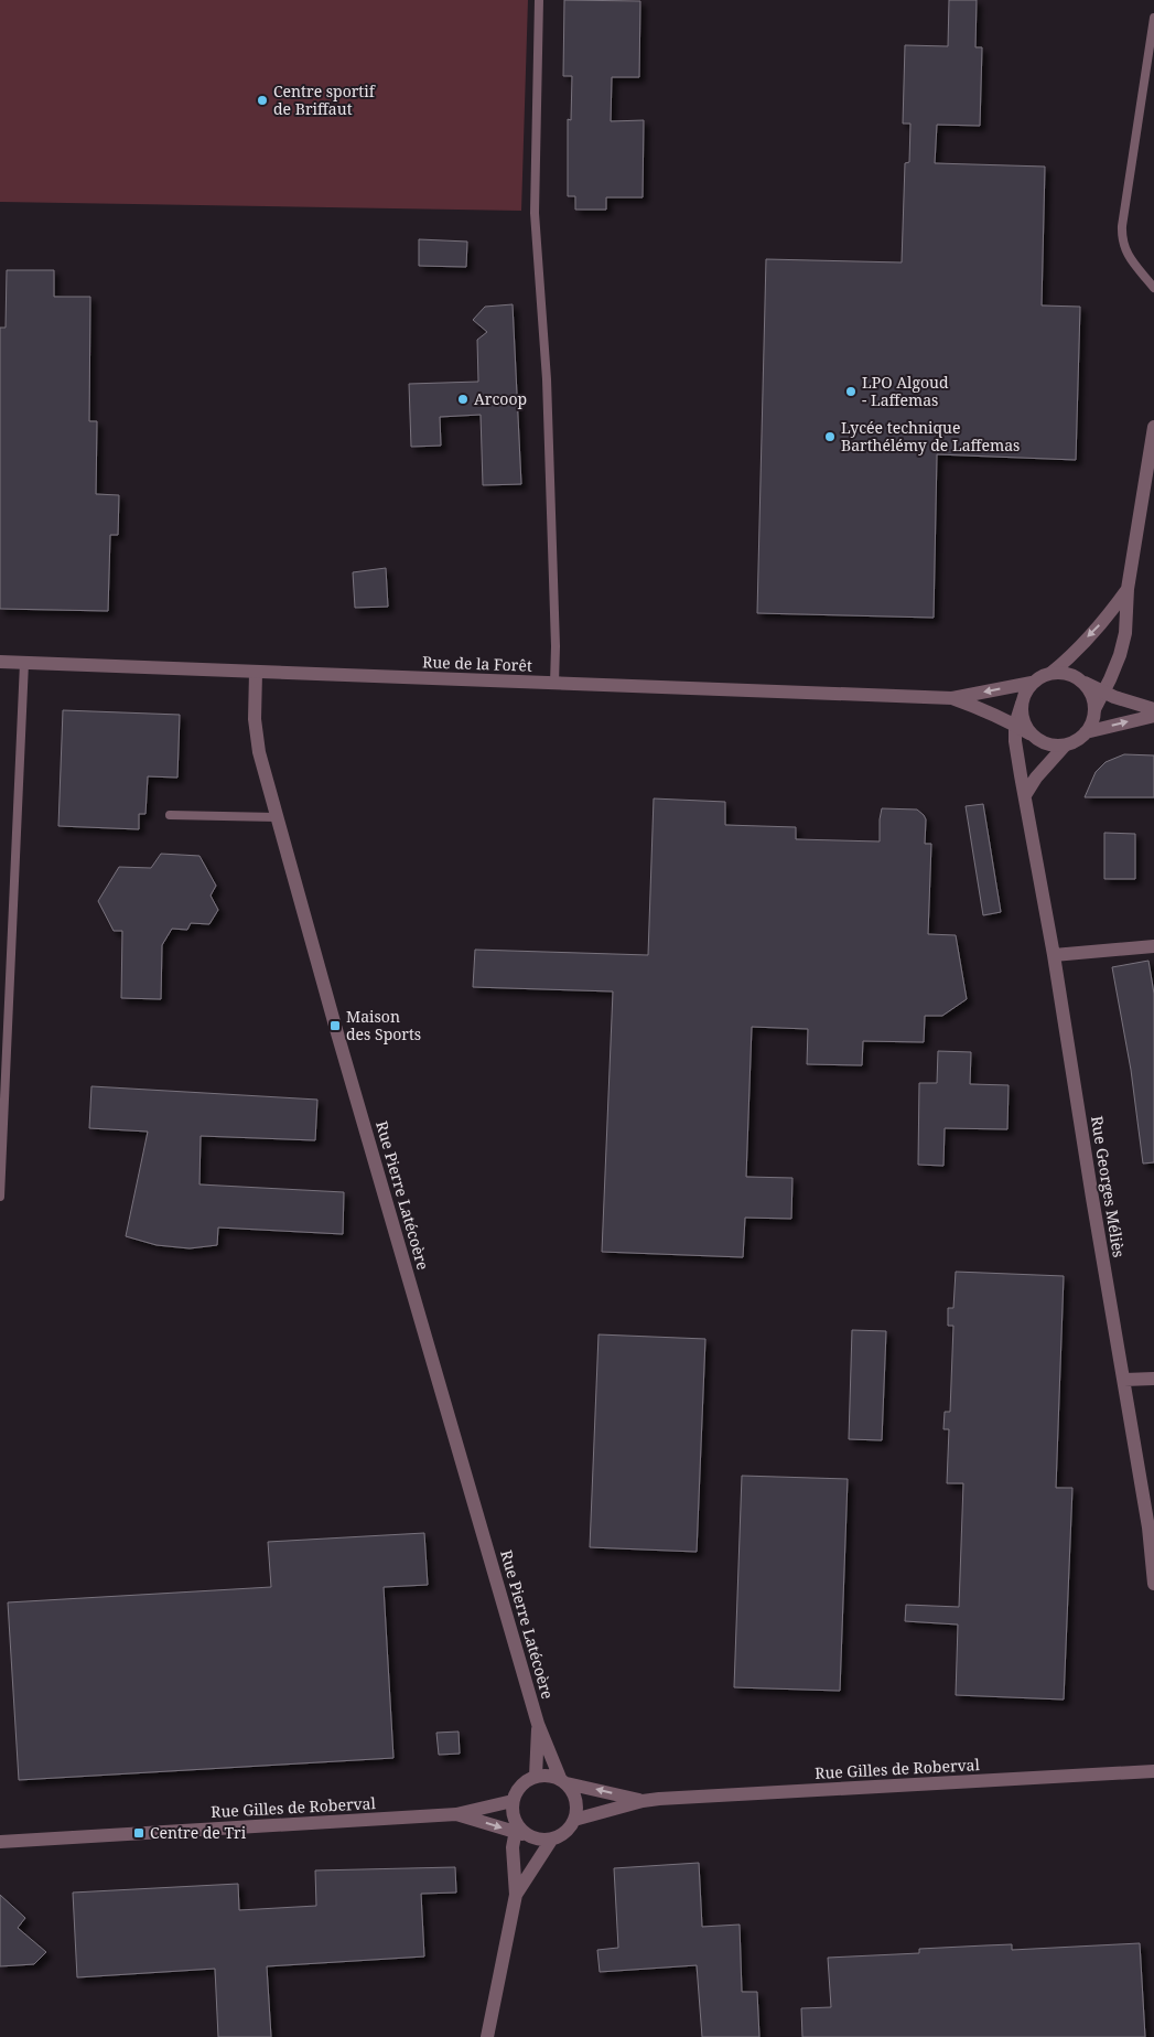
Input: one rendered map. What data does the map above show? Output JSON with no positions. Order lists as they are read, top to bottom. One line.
{"streets":{"street":["Rue de la Forêt","Rue Georges Méliès","Rue Pierre Latécoère","Rue Gilles de Roberval"]},"crossings":[["Rue de la Forêt","Rue Georges Méliès"],["Rue de la Forêt","Rue Pierre Latécoère"],["Rue Pierre Latécoère","Rue Gilles de Roberval"]],"places":{"other":["Centre sportif de Briffaut","LPO Algoud - Laffemas","Arcoop","Lycée technique Barthélémy de Laffemas"],"transit":["Maison des Sports","Centre de Tri"]}}
